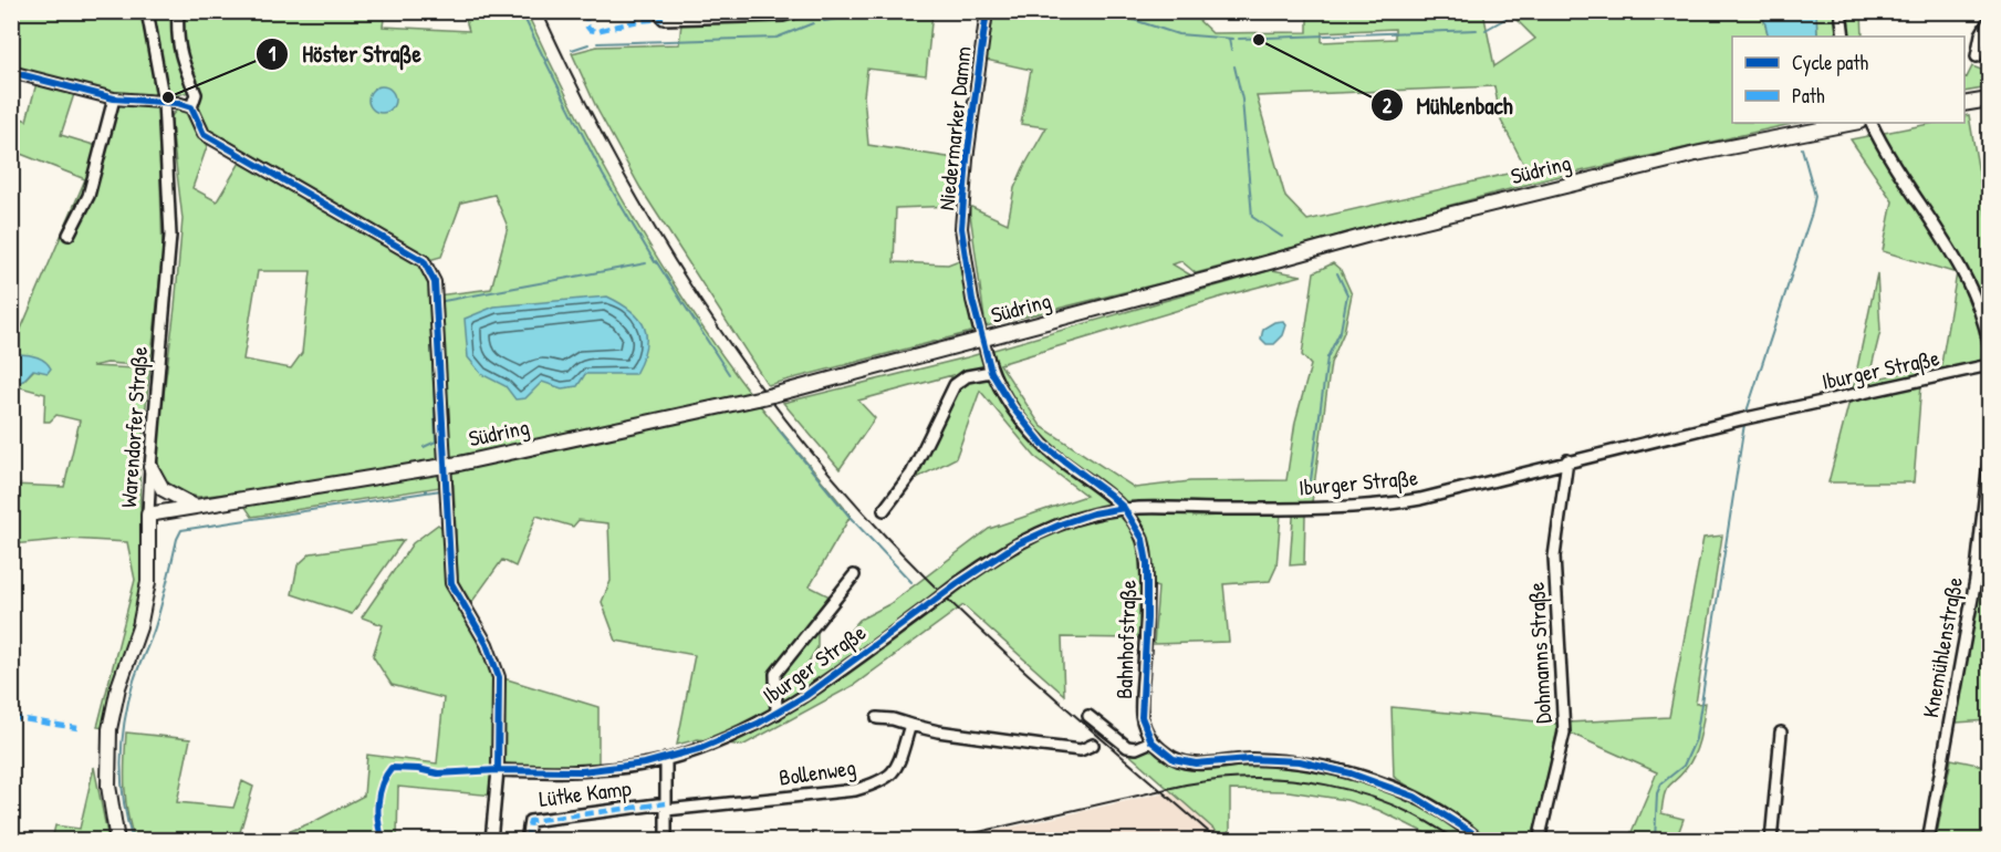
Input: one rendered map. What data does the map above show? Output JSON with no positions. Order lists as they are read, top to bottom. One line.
{"streets":{"main road":["Südring","Warendorfer Straße"],"street":["Niedermarker Damm","Iburger Straße","Bahnhofstraße","Knemühlenstraße","Dohmanns Straße","Bollenweg","Lütke Kamp"]},"crossings":[["Südring","Warendorfer Straße"],["Iburger Straße","Bahnhofstraße"],["Iburger Straße","Dohmanns Straße"],["Bollenweg","Lütke Kamp"]],"places":["Mühlenbach","Höster Straße"],"legend":["Cycle path","Path"]}
